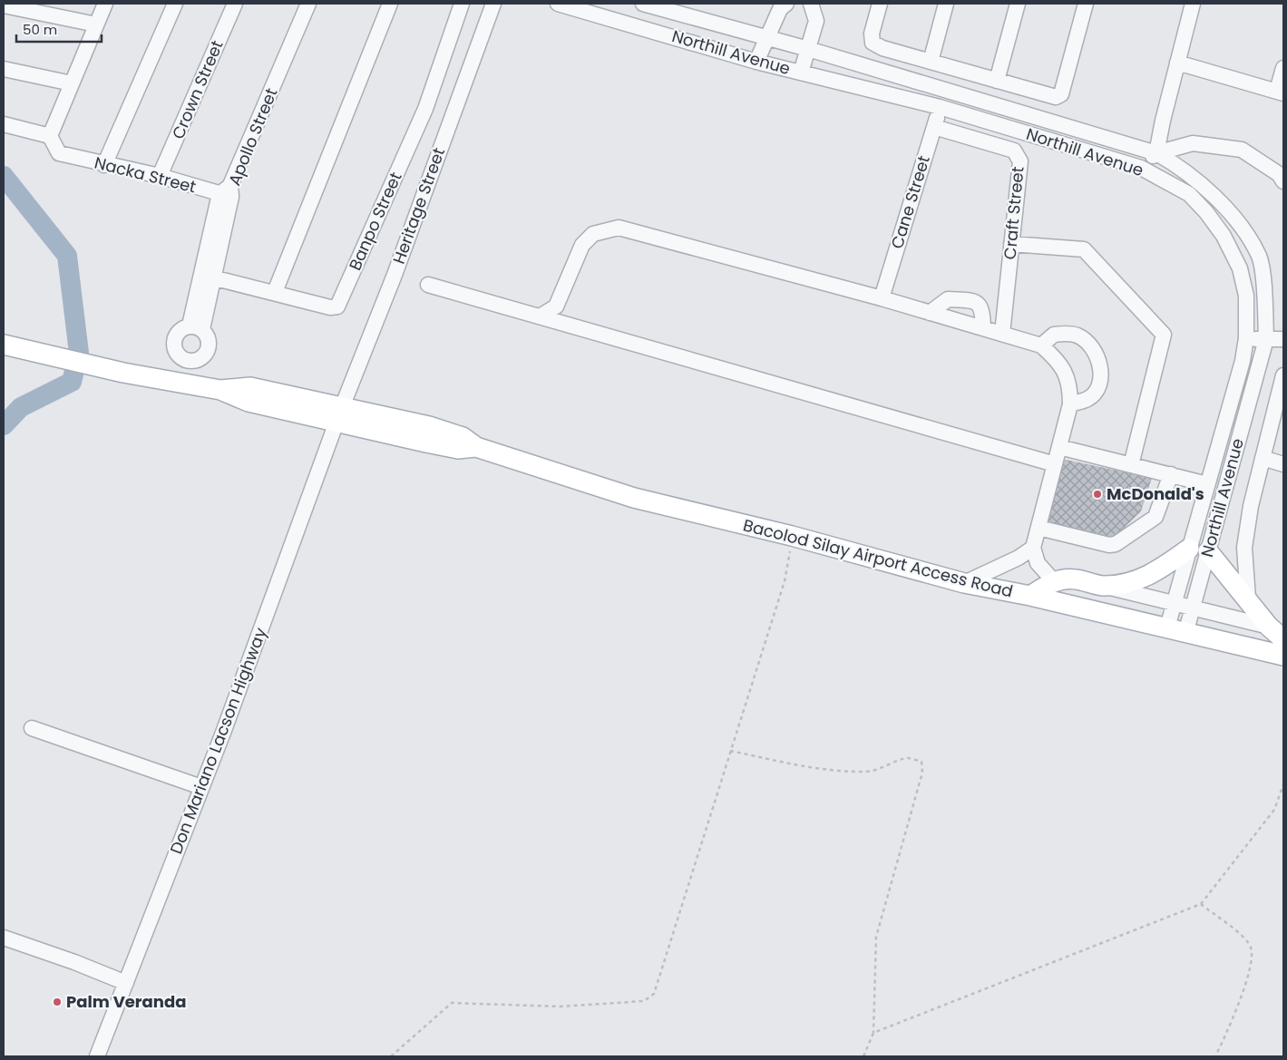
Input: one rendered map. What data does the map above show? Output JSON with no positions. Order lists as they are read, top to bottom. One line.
{"streets":{"main road":["Bacolod Silay Airport Access Road"],"street":["Northill Avenue","Crown Street","Apollo Street","Nacka Street","Cane Street","Heritage Street","Craft Street","Banpo Street","Don Mariano Lacson Highway"]},"crossings":[["Northill Avenue","Cane Street"],["Northill Avenue","Bacolod Silay Airport Access Road"],["Crown Street","Nacka Street"],["Apollo Street","Nacka Street"],["Apollo Street","Banpo Street"],["Cane Street","Craft Street"],["Heritage Street","Bacolod Silay Airport Access Road"],["Heritage Street","Don Mariano Lacson Highway"],["Bacolod Silay Airport Access Road","Don Mariano Lacson Highway"]],"places":["McDonald's","Palm Veranda"],"scale_bar":"50 m"}
